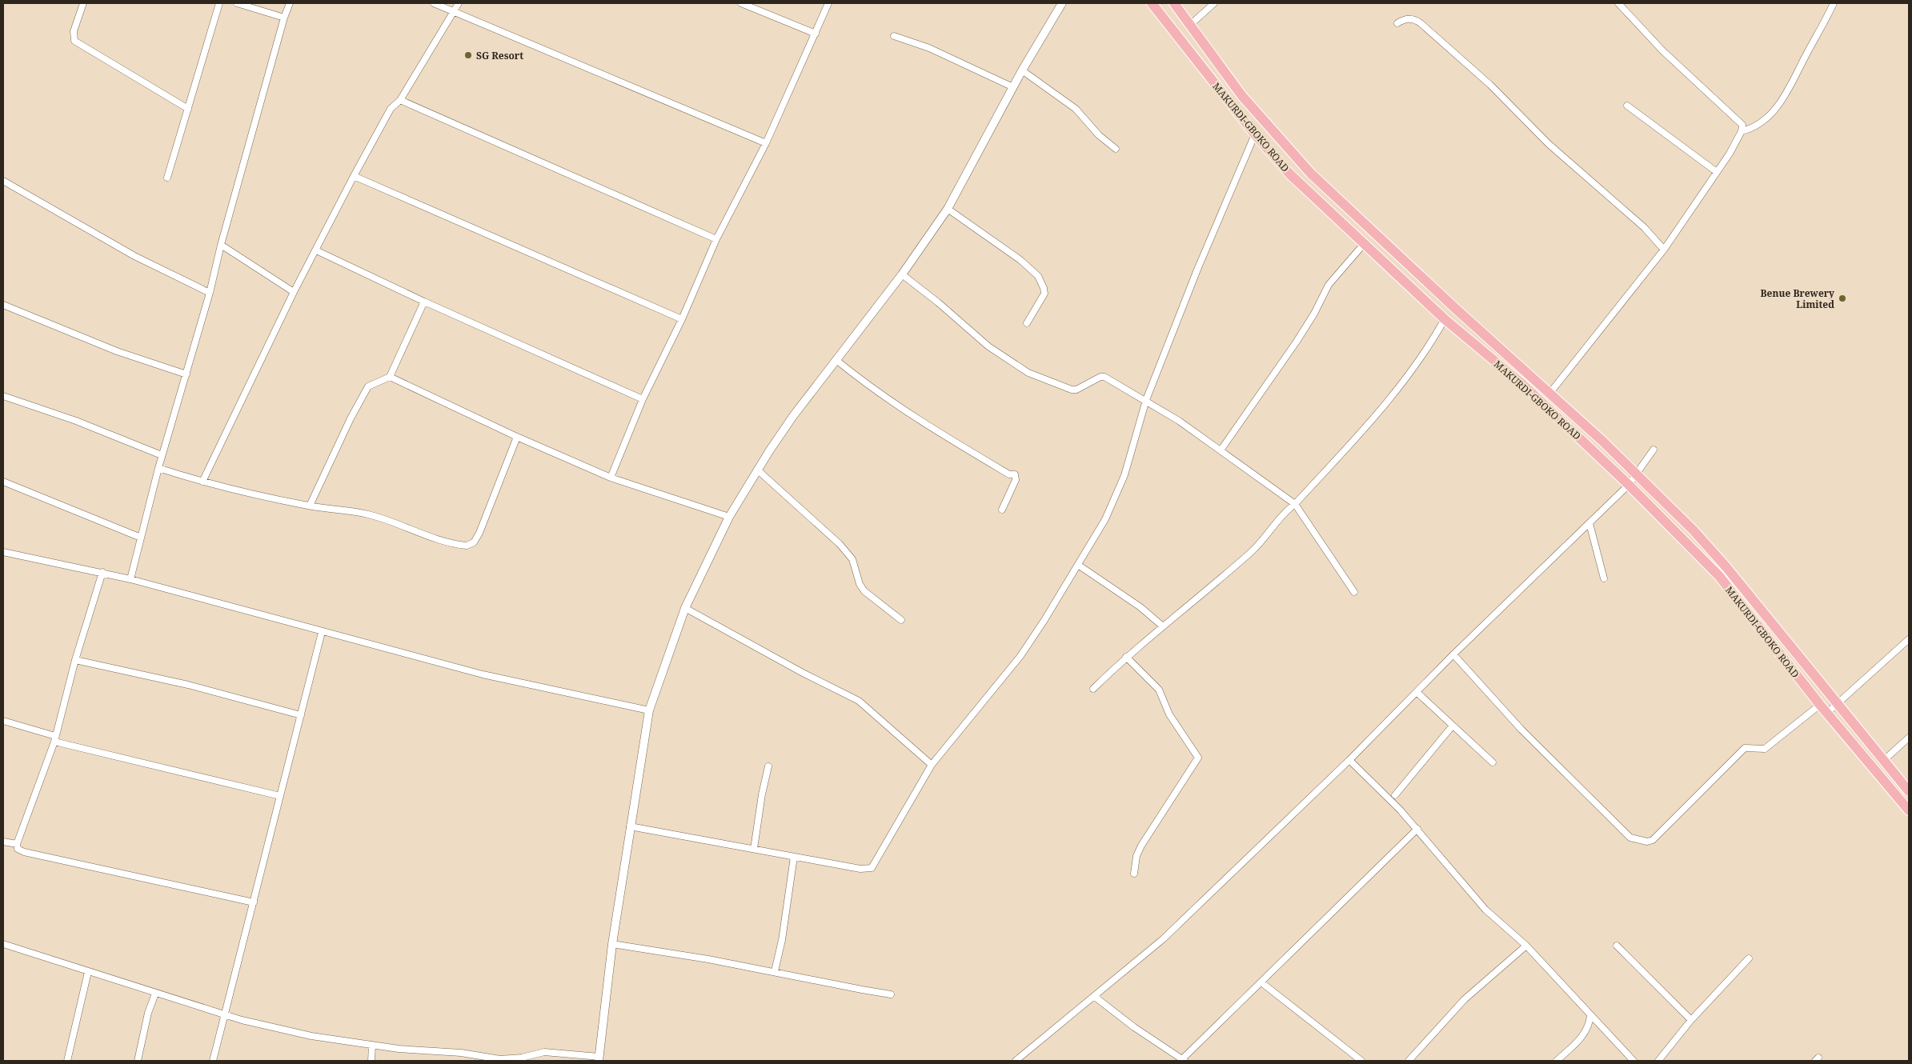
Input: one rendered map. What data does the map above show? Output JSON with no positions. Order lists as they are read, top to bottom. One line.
{"streets":{"main road":["MAKURDI-GBOKO ROAD"]},"places":["SG Resort","Benue Brewery Limited"]}
